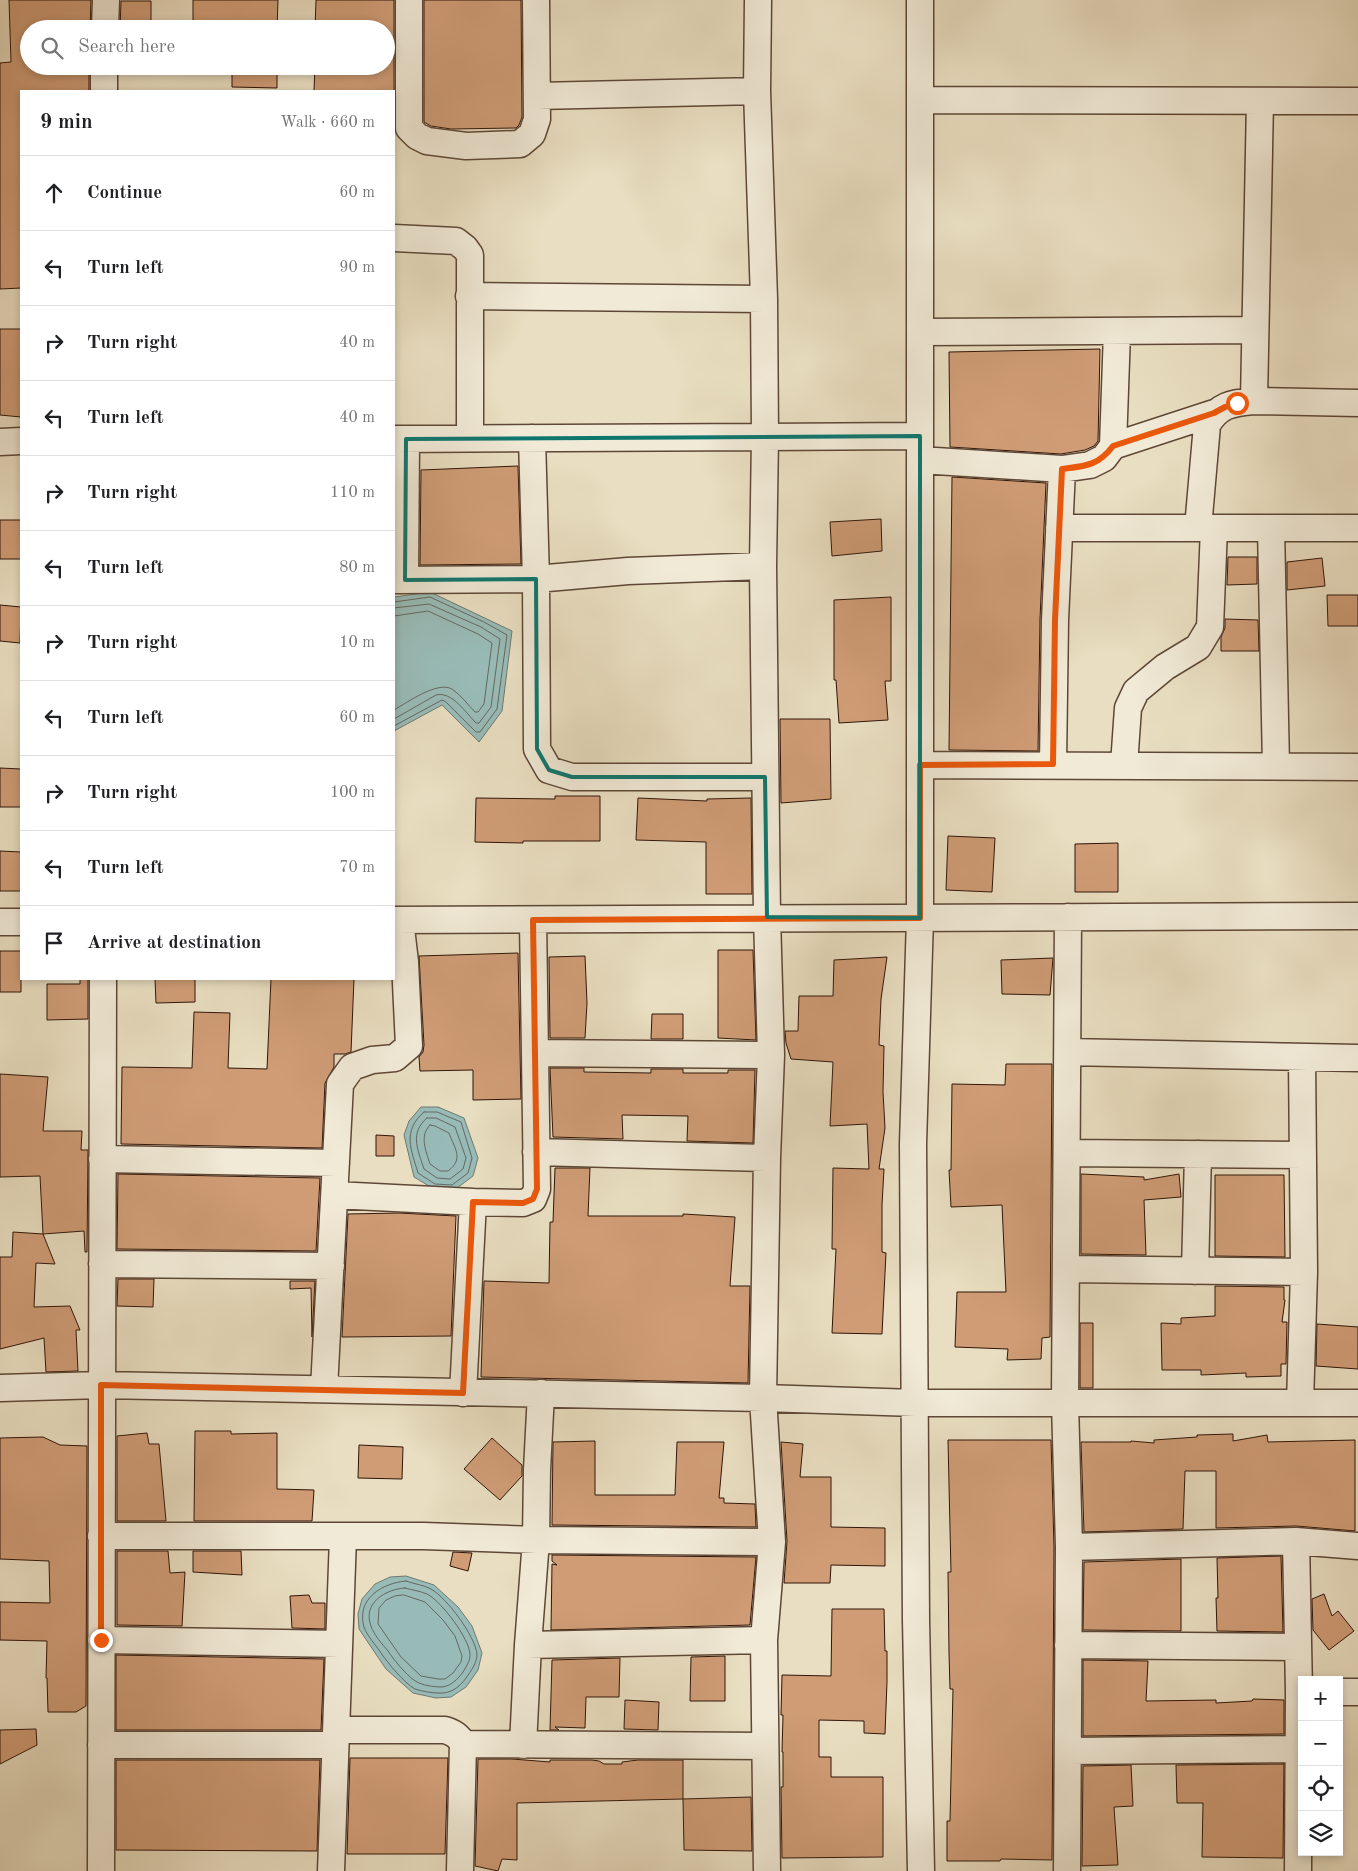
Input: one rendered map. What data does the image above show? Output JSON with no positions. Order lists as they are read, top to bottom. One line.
{"page":{"search":"Search here","heading":["9 min","Walk · 660 m"],"list":[["Continue","60 m"],["Turn left","90 m"],["Turn right","40 m"],["Turn left","40 m"],["Turn right","110 m"],["Turn left","80 m"],["Turn right","10 m"],["Turn left","60 m"],["Turn right","100 m"],["Turn left","70 m"],"Arrive at destination"],"map_buttons":["+","−"]}}
